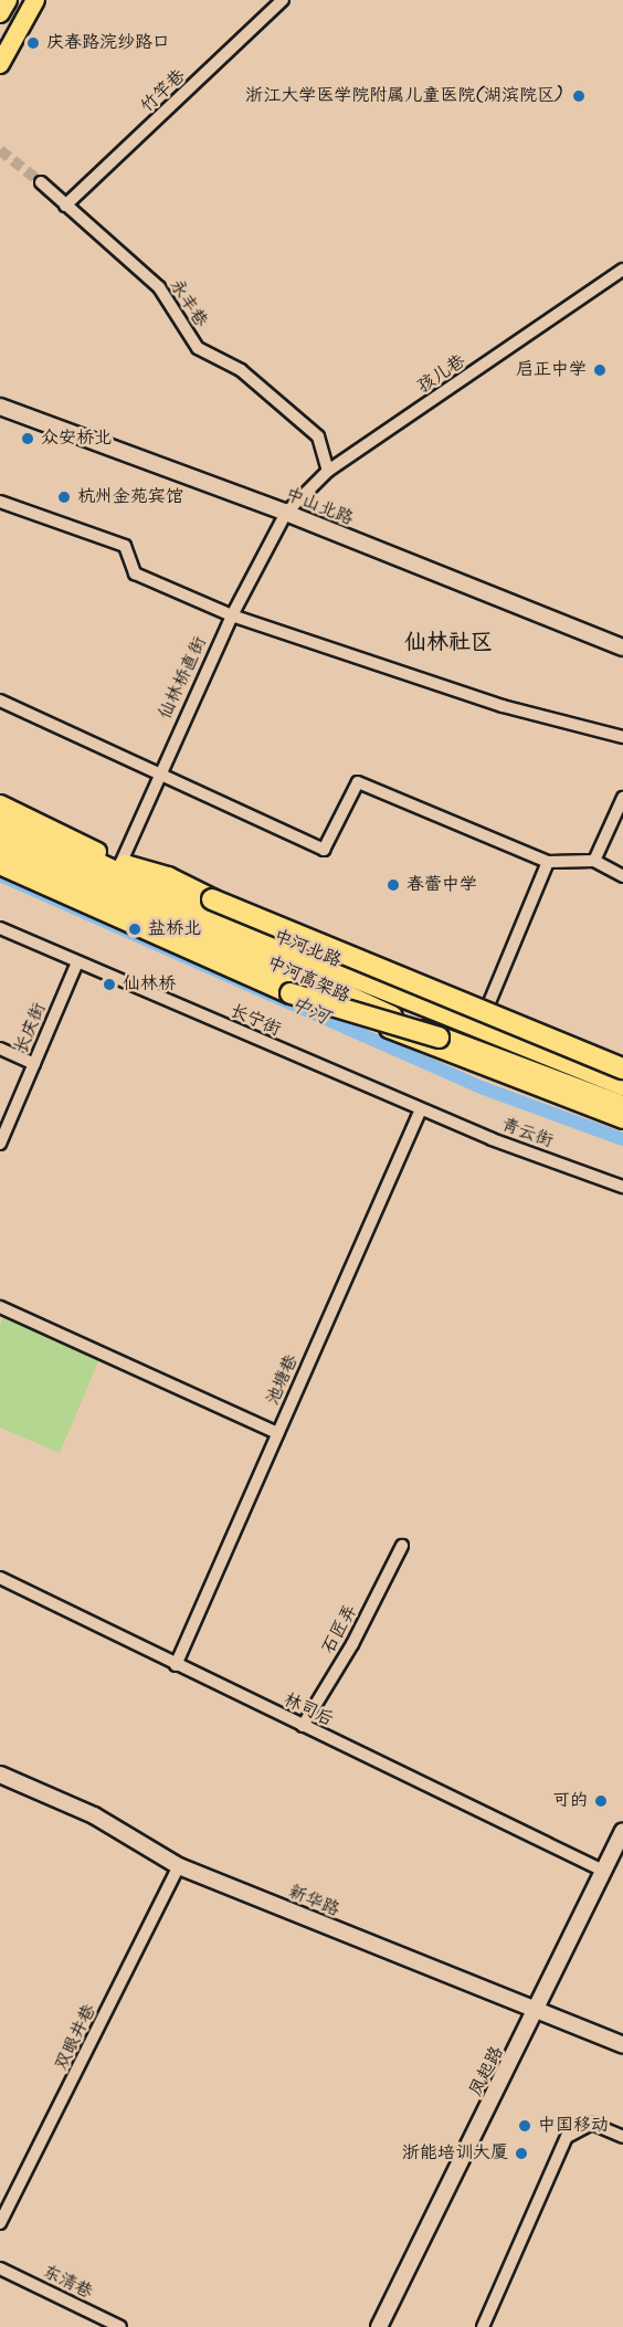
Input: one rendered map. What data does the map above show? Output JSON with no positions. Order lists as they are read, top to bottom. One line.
{"streets":{"highway":["中河高架路"],"main road":["中山北路","中河北路","新华路","凤起路"],"street":["竹竿巷","永丰巷","孩儿巷","仙林桥直街","长宁街","长庆街","青云街","池塘巷","石匠弄","林司后","双眼井巷","东清巷"]},"crossings":[["竹竿巷","永丰巷"],["永丰巷","孩儿巷"],["孩儿巷","中山北路"],["孩儿巷","仙林桥直街"],["中山北路","仙林桥直街"],["仙林桥直街","中河北路"],["长宁街","长庆街"],["长宁街","青云街"],["长宁街","池塘巷"],["青云街","池塘巷"],["池塘巷","林司后"],["石匠弄","林司后"],["林司后","凤起路"],["新华路","双眼井巷"],["新华路","凤起路"]],"districts":["仙林社区"],"water":["中河"],"places":["庆春路浣纱路口","浙江大学医学院附属儿童医院(湖滨院区)","启正中学","众安桥北","杭州金苑宾馆","春蕾中学","盐桥北","仙林桥","可的","中国移动","浙能培训大厦"]}
